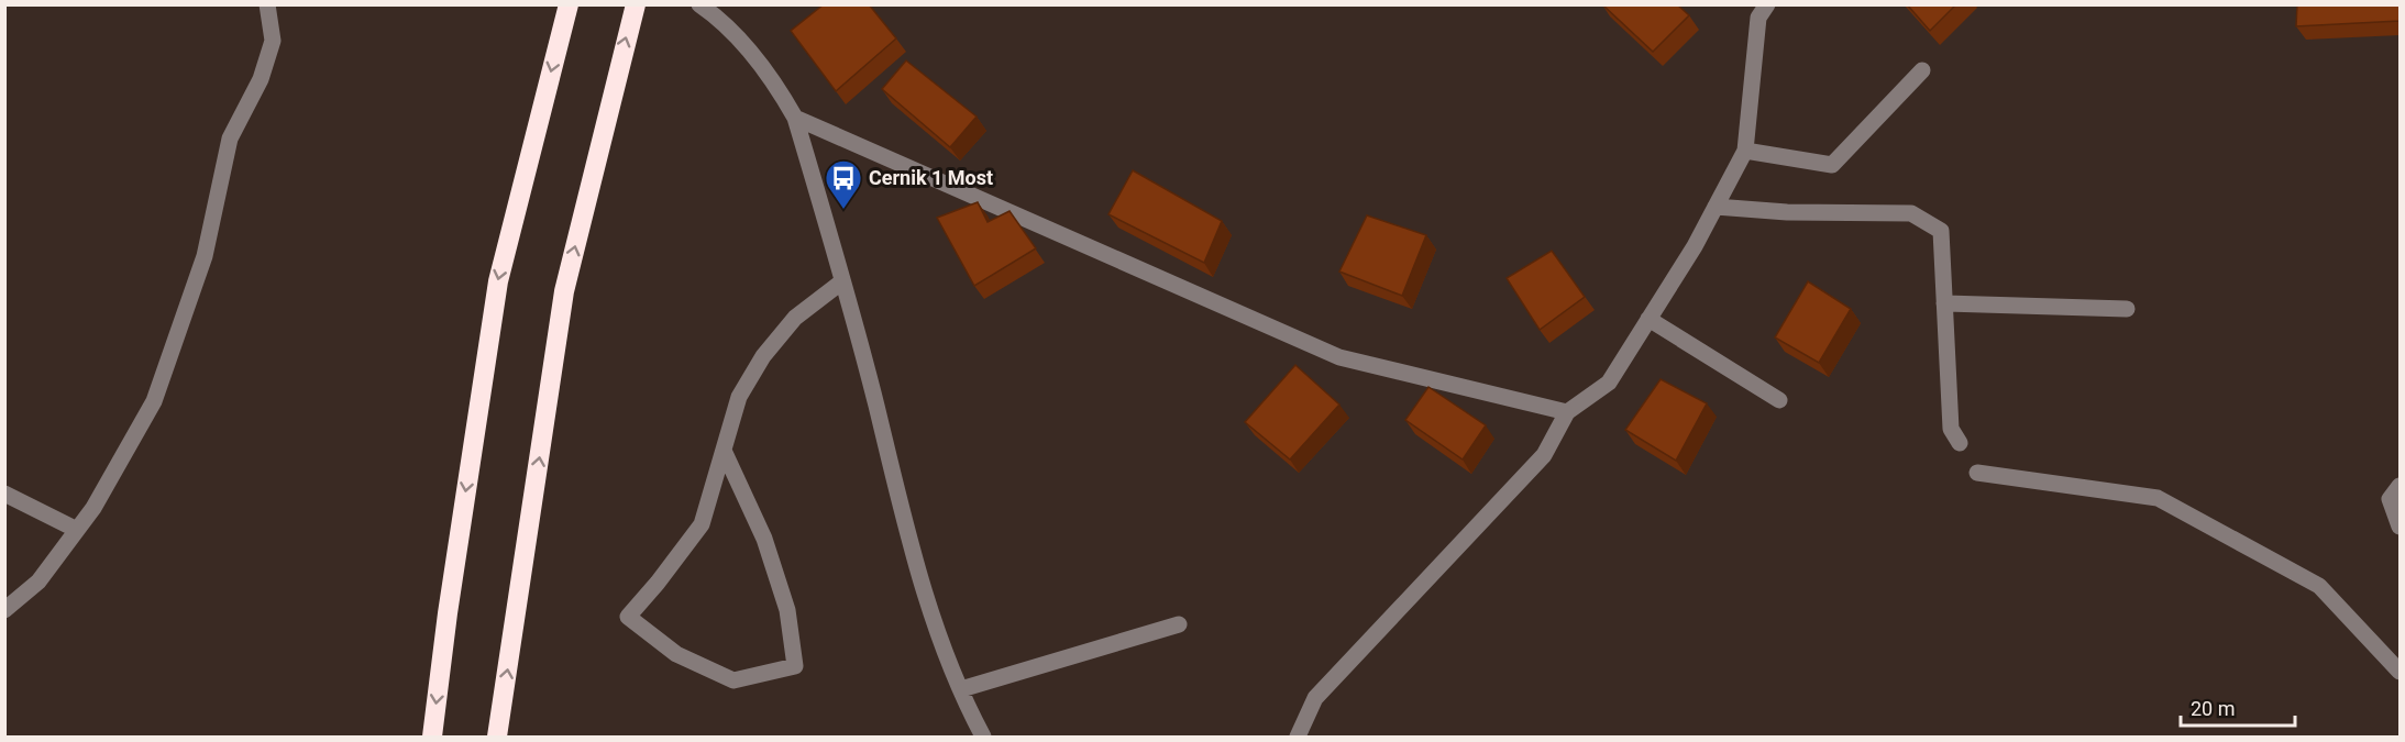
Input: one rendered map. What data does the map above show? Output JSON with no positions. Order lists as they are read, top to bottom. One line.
{"places":{"bus stop":["Cernik 1 Most"]},"scale_bar":"20 m"}
